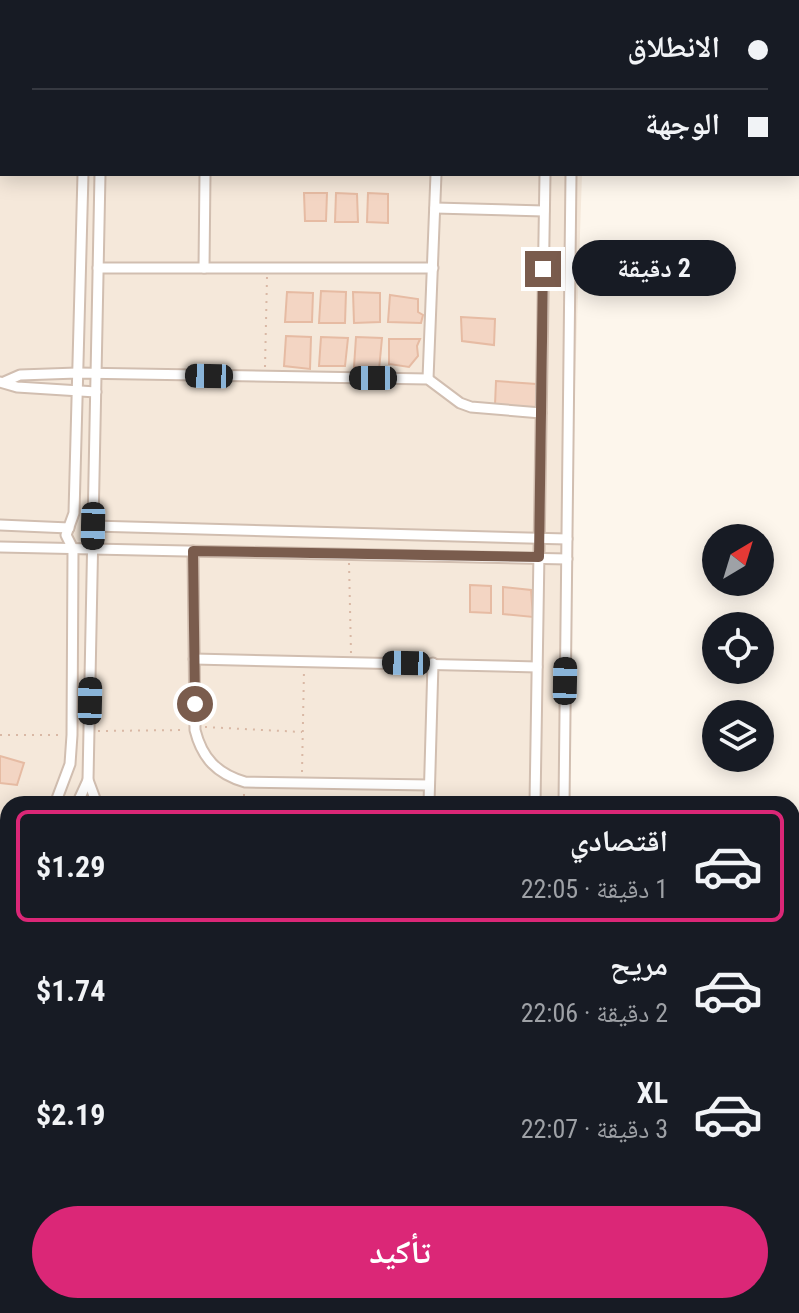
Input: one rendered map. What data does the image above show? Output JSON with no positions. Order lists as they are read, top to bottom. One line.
{"north":"top right","page":{"banner":["الانطلاق","الوجهة"],"bubble":"2 دقيقة","list":[{"name":"اقتصادي","note":"1 دقيقة · 22:05","value":"$1.29"},{"name":"مريح","note":"2 دقيقة · 22:06","value":"$1.74"},{"name":"XL","note":"3 دقيقة · 22:07","value":"$2.19"}],"buttons":"تأكيد"}}
